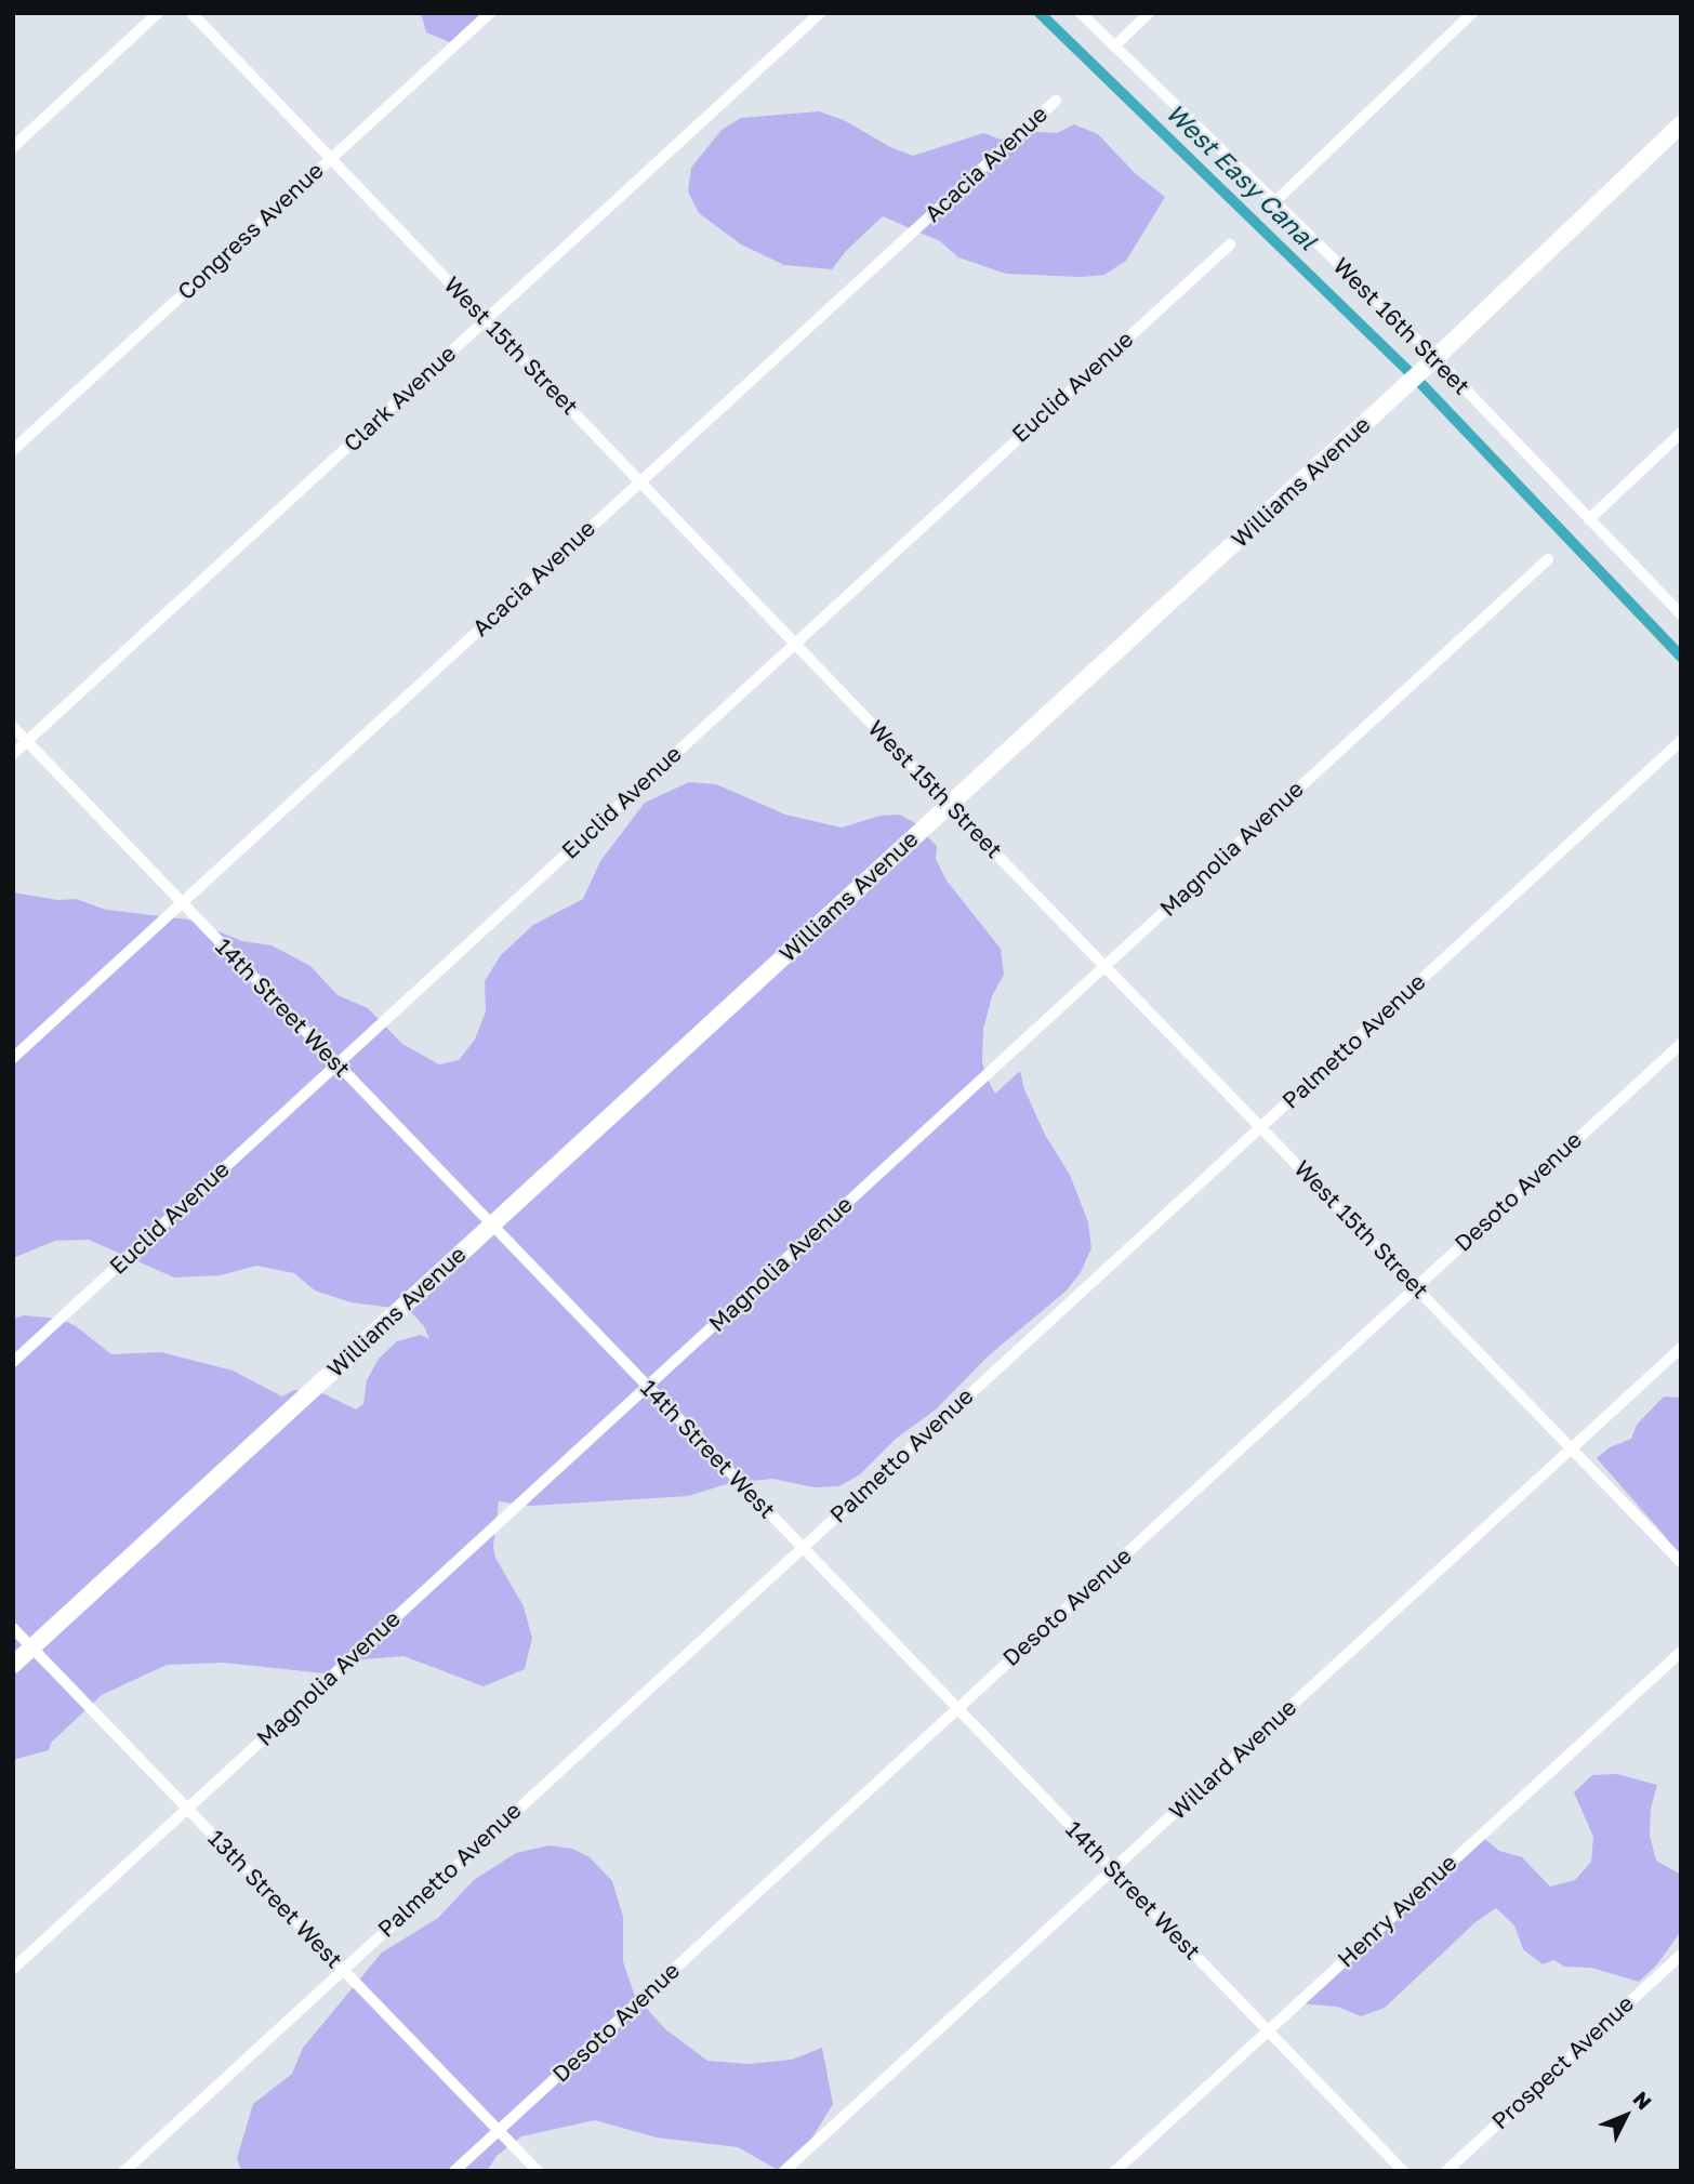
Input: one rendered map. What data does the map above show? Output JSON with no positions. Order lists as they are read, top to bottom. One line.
{"streets":{"street":["Acacia Avenue","Congress Avenue","West 16th Street","West 15th Street","Euclid Avenue","Clark Avenue","Williams Avenue","Magnolia Avenue","14th Street West","Palmetto Avenue","Desoto Avenue","Willard Avenue","13th Street West","Henry Avenue","Prospect Avenue"]},"crossings":[["Acacia Avenue","West 15th Street"],["Acacia Avenue","14th Street West"],["Congress Avenue","West 15th Street"],["West 16th Street","Williams Avenue"],["West 15th Street","Euclid Avenue"],["West 15th Street","Clark Avenue"],["West 15th Street","Williams Avenue"],["West 15th Street","Magnolia Avenue"],["West 15th Street","Palmetto Avenue"],["West 15th Street","Desoto Avenue"],["West 15th Street","Willard Avenue"],["Euclid Avenue","14th Street West"],["Clark Avenue","14th Street West"],["Williams Avenue","14th Street West"],["Williams Avenue","13th Street West"],["Magnolia Avenue","14th Street West"],["Magnolia Avenue","13th Street West"],["14th Street West","Palmetto Avenue"],["14th Street West","Desoto Avenue"],["14th Street West","Willard Avenue"],["14th Street West","Henry Avenue"],["Palmetto Avenue","13th Street West"],["Desoto Avenue","13th Street West"]],"water":["West Easy Canal"],"north":"top right"}
